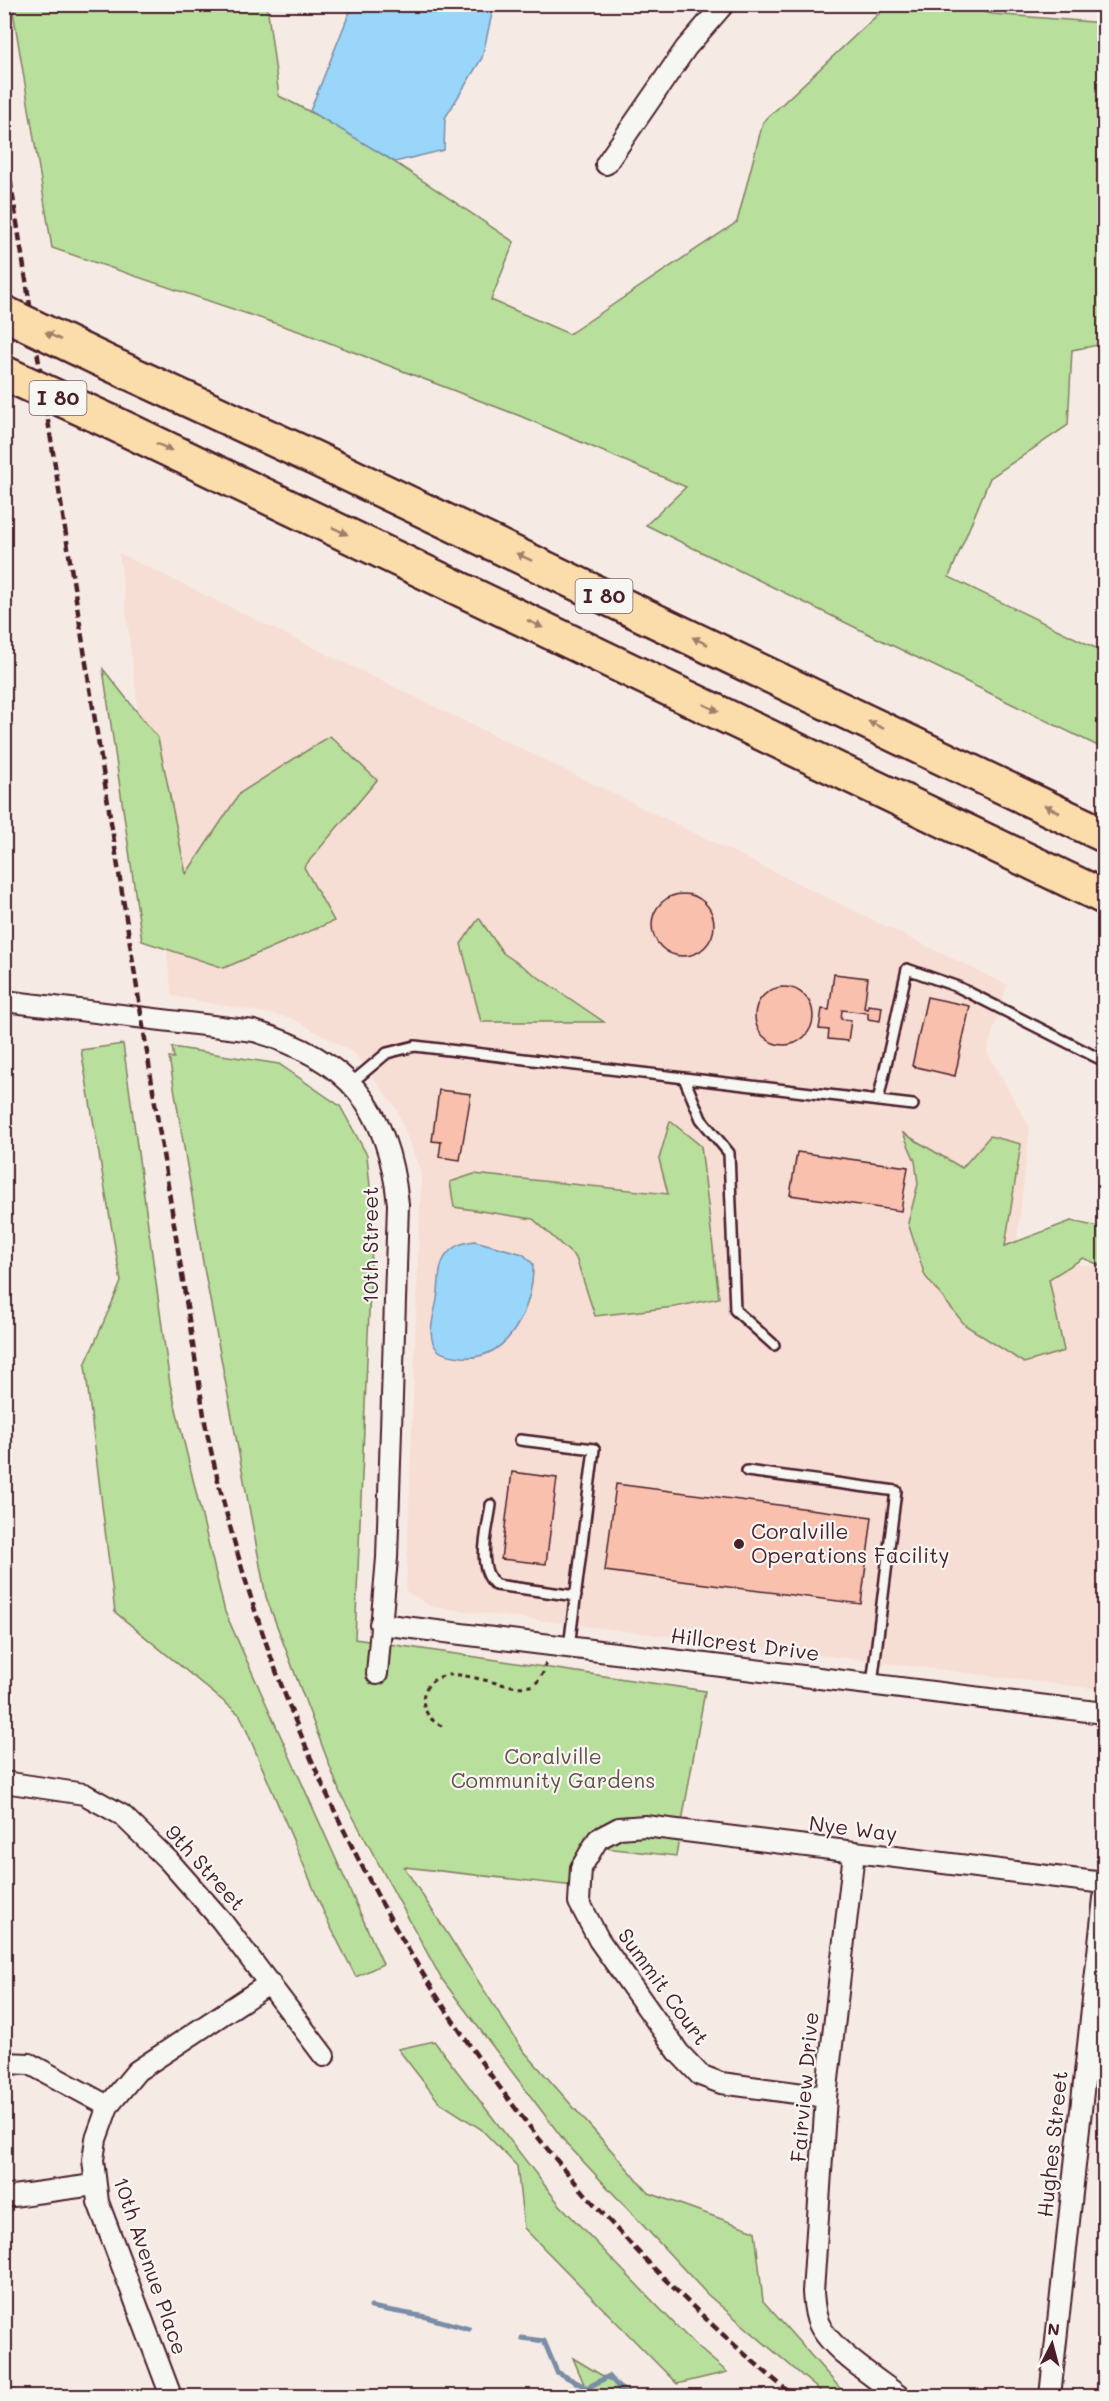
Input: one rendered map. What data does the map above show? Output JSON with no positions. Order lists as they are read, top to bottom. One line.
{"streets":{"highway":["I 80"],"street":["10th Street","Hillcrest Drive","Nye Way","9th Street","Summit Court","Fairview Drive","Hughes Street","10th Avenue Place"]},"crossings":[["10th Street","Hillcrest Drive"],["Nye Way","Summit Court"],["Nye Way","Fairview Drive"],["9th Street","10th Avenue Place"],["Summit Court","Fairview Drive"]],"parks":["Coralville Community Gardens"],"places":["Coralville Operations Facility"],"north":"top"}
